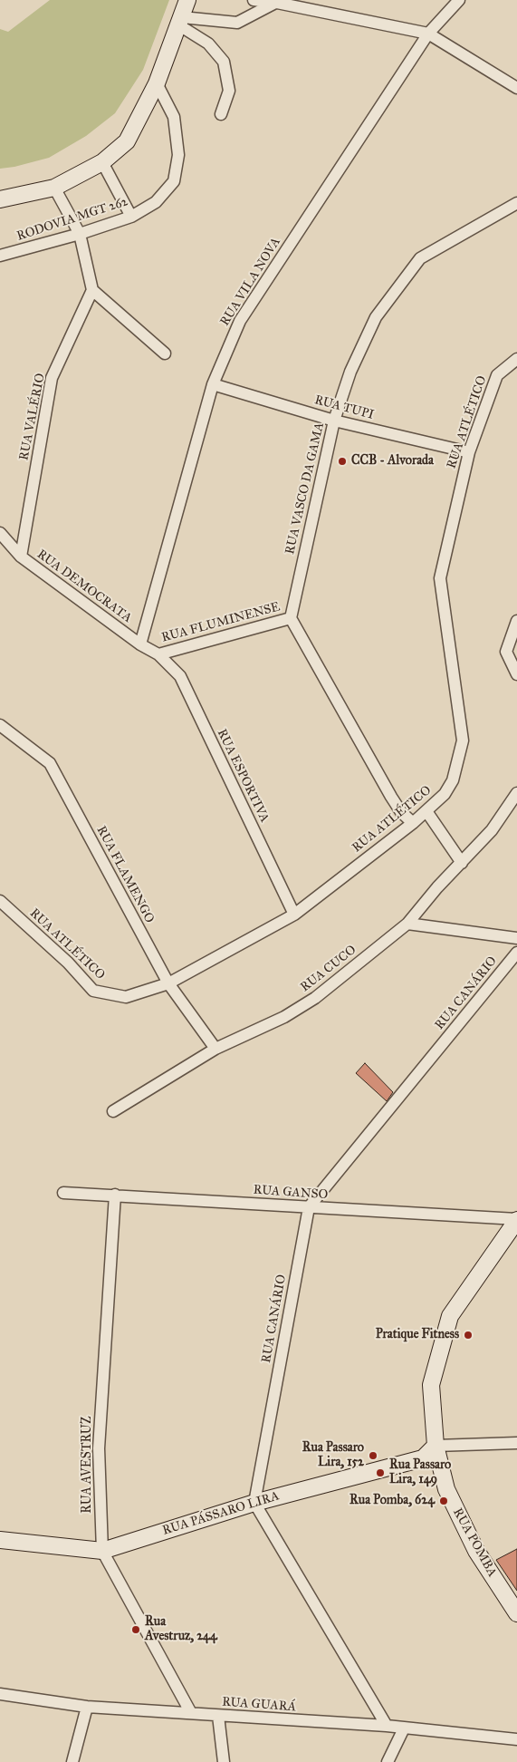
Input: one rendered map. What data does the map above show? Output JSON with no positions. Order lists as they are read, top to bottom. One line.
{"streets":{"street":["RODOVIA MGT 262","RUA VILA NOVA","RUA TUPI","RUA VALÉRIO","RUA ATLÉTICO","RUA VASCO DA GAMA","RUA DEMOCRATA","RUA FLUMINENSE","RUA ESPORTIVA","RUA FLAMENGO","RUA CUCO","RUA CANÁRIO","RUA GANSO","RUA AVESTRUZ","RUA PÁSSARO LIRA","RUA POMBA","RUA GUARÁ"]},"crossings":[["RUA VILA NOVA","RUA TUPI"],["RUA VILA NOVA","RUA DEMOCRATA"],["RUA TUPI","RUA ATLÉTICO"],["RUA TUPI","RUA VASCO DA GAMA"],["RUA VALÉRIO","RUA DEMOCRATA"],["RUA ATLÉTICO","RUA ESPORTIVA"],["RUA ATLÉTICO","RUA FLAMENGO"],["RUA VASCO DA GAMA","RUA FLUMINENSE"],["RUA DEMOCRATA","RUA FLUMINENSE"],["RUA DEMOCRATA","RUA ESPORTIVA"],["RUA FLUMINENSE","RUA ESPORTIVA"],["RUA FLAMENGO","RUA CUCO"],["RUA CANÁRIO","RUA GANSO"],["RUA CANÁRIO","RUA PÁSSARO LIRA"],["RUA GANSO","RUA AVESTRUZ"],["RUA GANSO","RUA POMBA"],["RUA AVESTRUZ","RUA PÁSSARO LIRA"],["RUA AVESTRUZ","RUA GUARÁ"],["RUA PÁSSARO LIRA","RUA POMBA"]],"places":["CCB - Alvorada","Pratique Fitness","Rua Passaro Lira, 152","Rua Passaro Lira, 149","Rua Pomba, 624","Rua Avestruz, 244"]}
